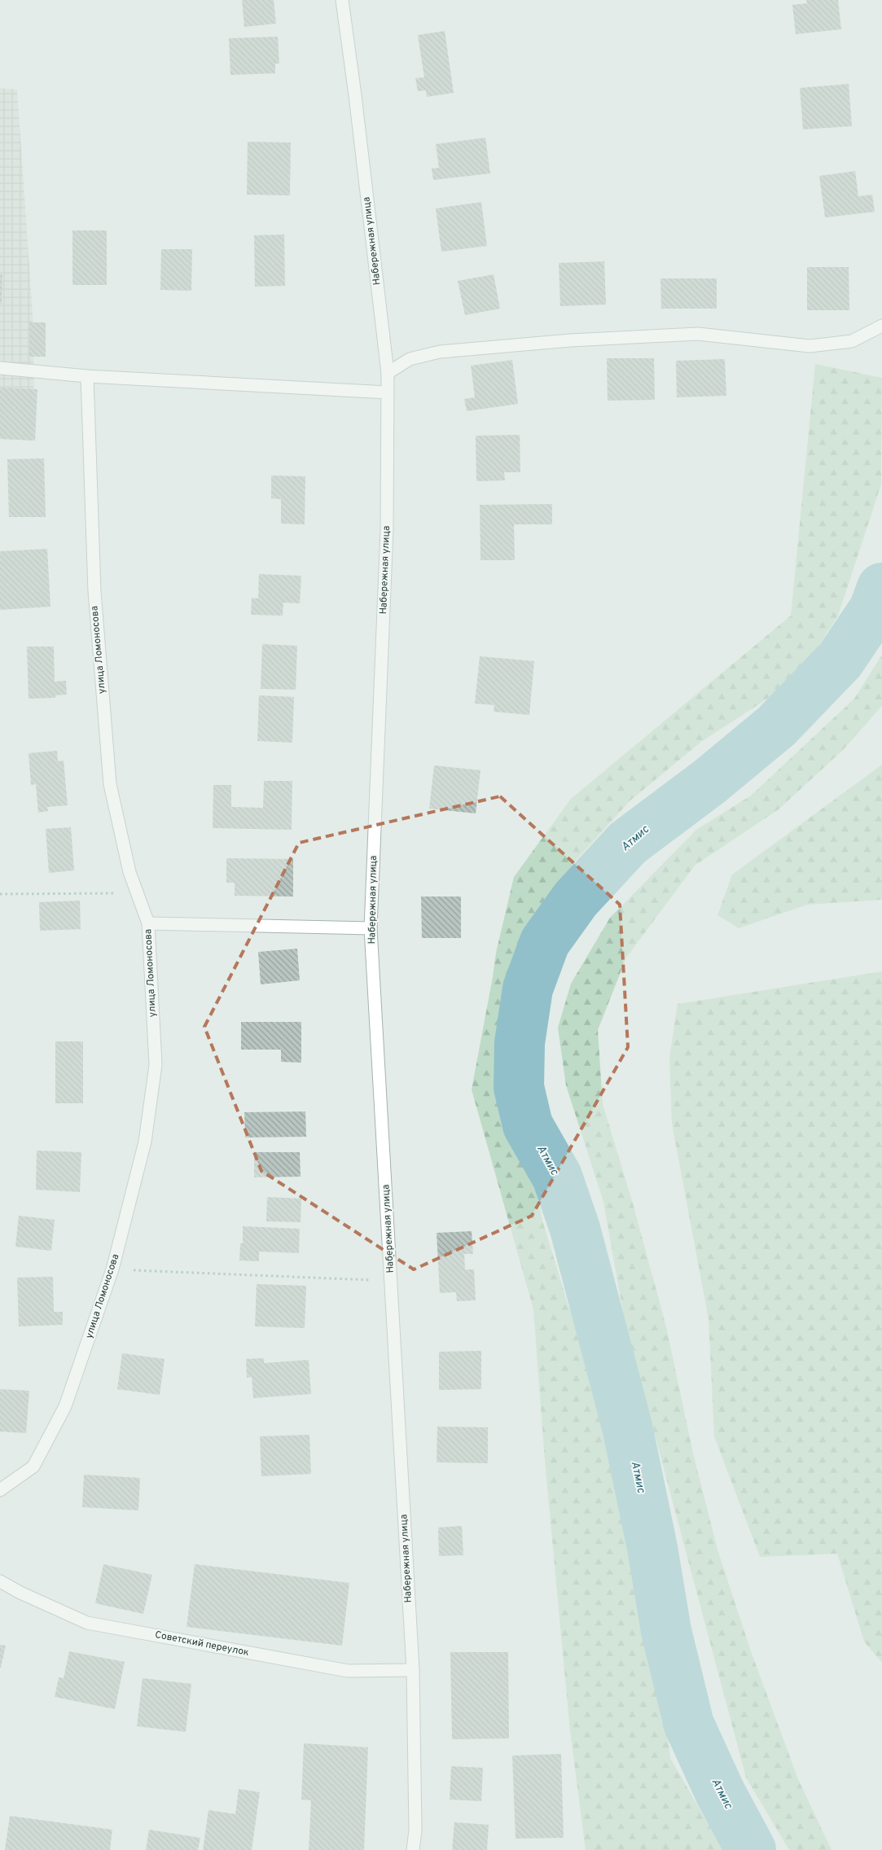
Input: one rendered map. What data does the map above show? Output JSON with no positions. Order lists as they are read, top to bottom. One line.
{"streets":{"street":["Набережная улица","улица Ломоносова","Советский переулок"]},"crossings":[["Набережная улица","Советский переулок"]],"water":["Атмис"]}
